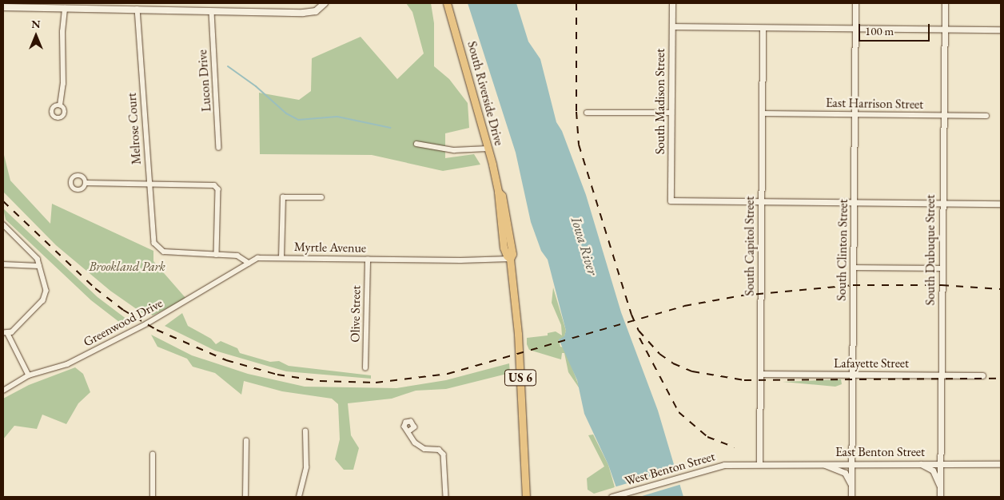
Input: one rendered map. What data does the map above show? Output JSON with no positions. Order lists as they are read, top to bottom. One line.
{"streets":{"main road":["South Riverside Drive","US 6"],"street":["Lucon Drive","South Madison Street","East Harrison Street","Melrose Court","South Capitol Street","Myrtle Avenue","South Clinton Street","South Dubuque Street","Olive Street","Greenwood Drive","Lafayette Street","East Benton Street","West Benton Street"]},"crossings":[["South Riverside Drive","Myrtle Avenue"],["South Madison Street","South Capitol Street"],["East Harrison Street","South Capitol Street"],["East Harrison Street","South Clinton Street"],["East Harrison Street","South Dubuque Street"],["South Capitol Street","Lafayette Street"],["South Capitol Street","East Benton Street"],["South Capitol Street","West Benton Street"],["Myrtle Avenue","Olive Street"],["Myrtle Avenue","Greenwood Drive"],["South Clinton Street","Lafayette Street"],["South Clinton Street","East Benton Street"],["South Dubuque Street","Lafayette Street"],["South Dubuque Street","East Benton Street"],["East Benton Street","West Benton Street"]],"water":["Iowa River"],"parks":["Brookland Park"],"scale_bar":"100 m","north":"top"}
